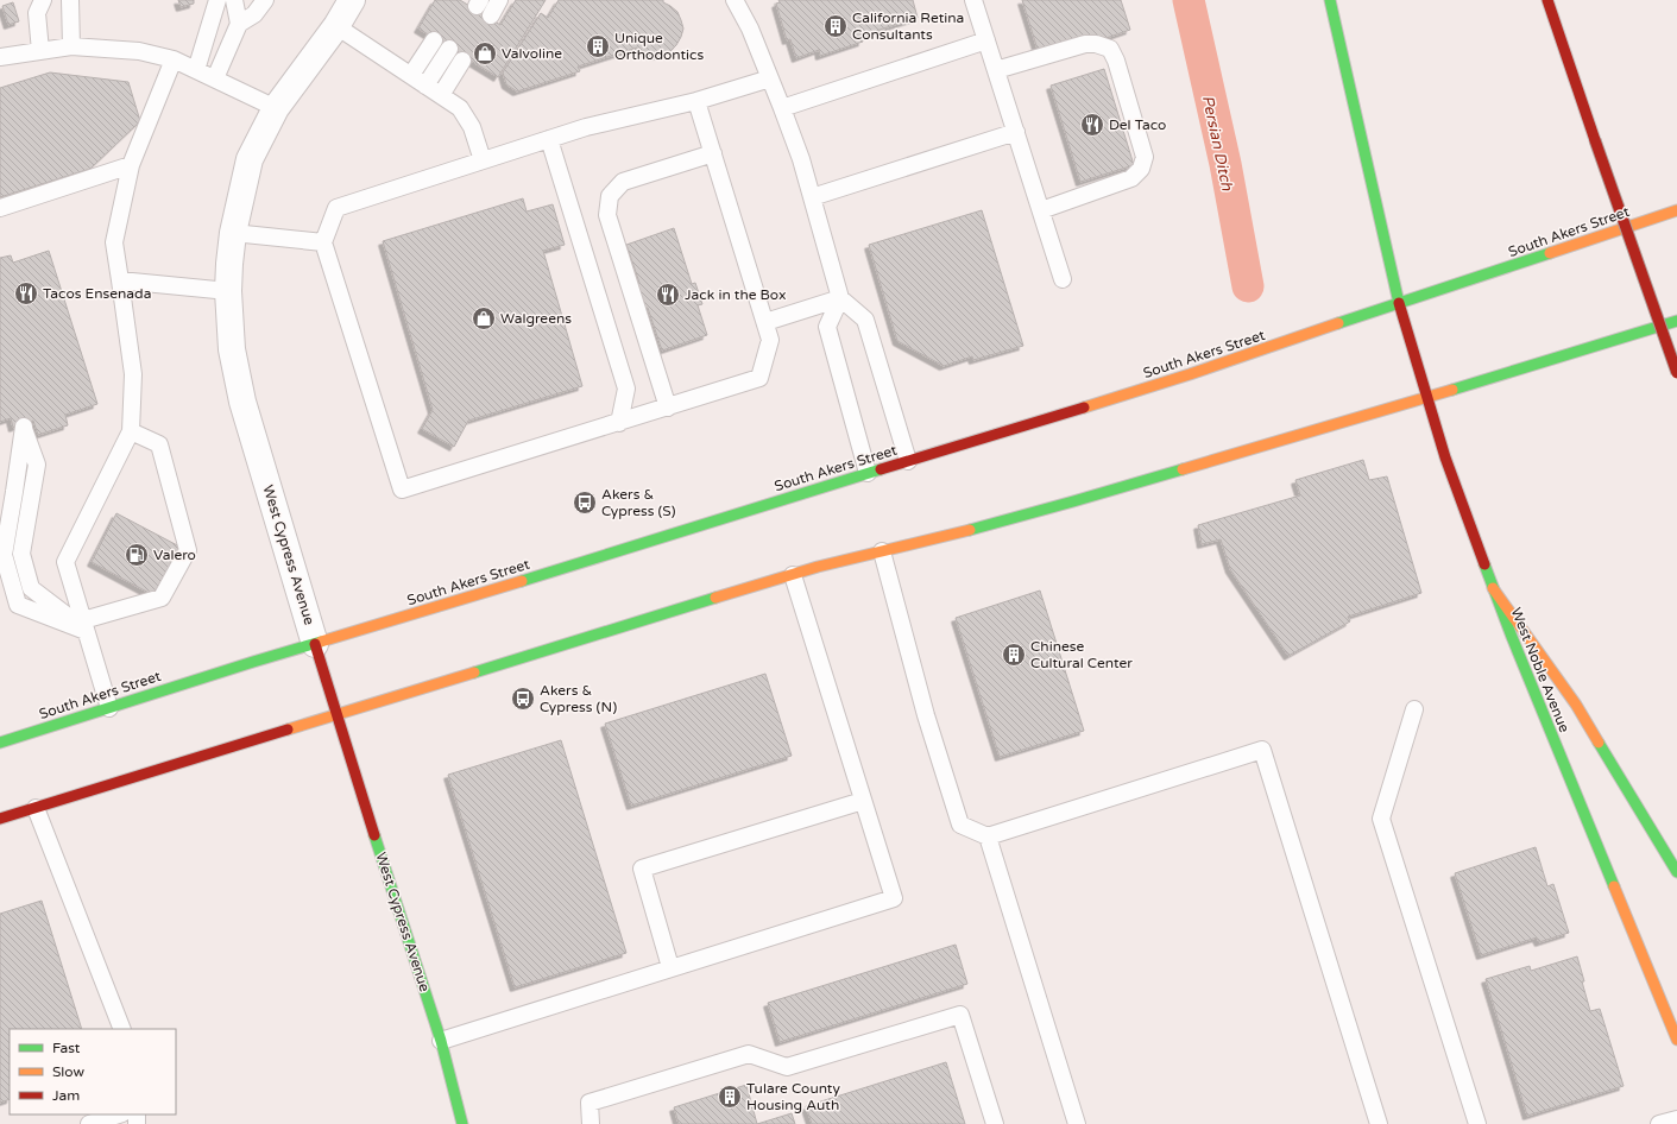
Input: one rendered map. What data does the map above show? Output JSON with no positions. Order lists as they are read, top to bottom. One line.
{"streets":{"main road":["South Akers Street","West Cypress Avenue","West Noble Avenue"]},"crossings":[["South Akers Street","West Cypress Avenue"],["South Akers Street","West Noble Avenue"]],"water":["Persian Ditch"],"places":{"building":["California Retina Consultants","Unique Orthodontics","Chinese Cultural Center","Tulare County Housing Auth"],"shop":["Valvoline","Walgreens"],"restaurant":["Del Taco","Tacos Ensenada","Jack in the Box"],"bus stop":["Akers & Cypress (S)","Akers & Cypress (N)"],"fuel station":["Valero"]},"legend":["Fast","Slow","Jam"]}
